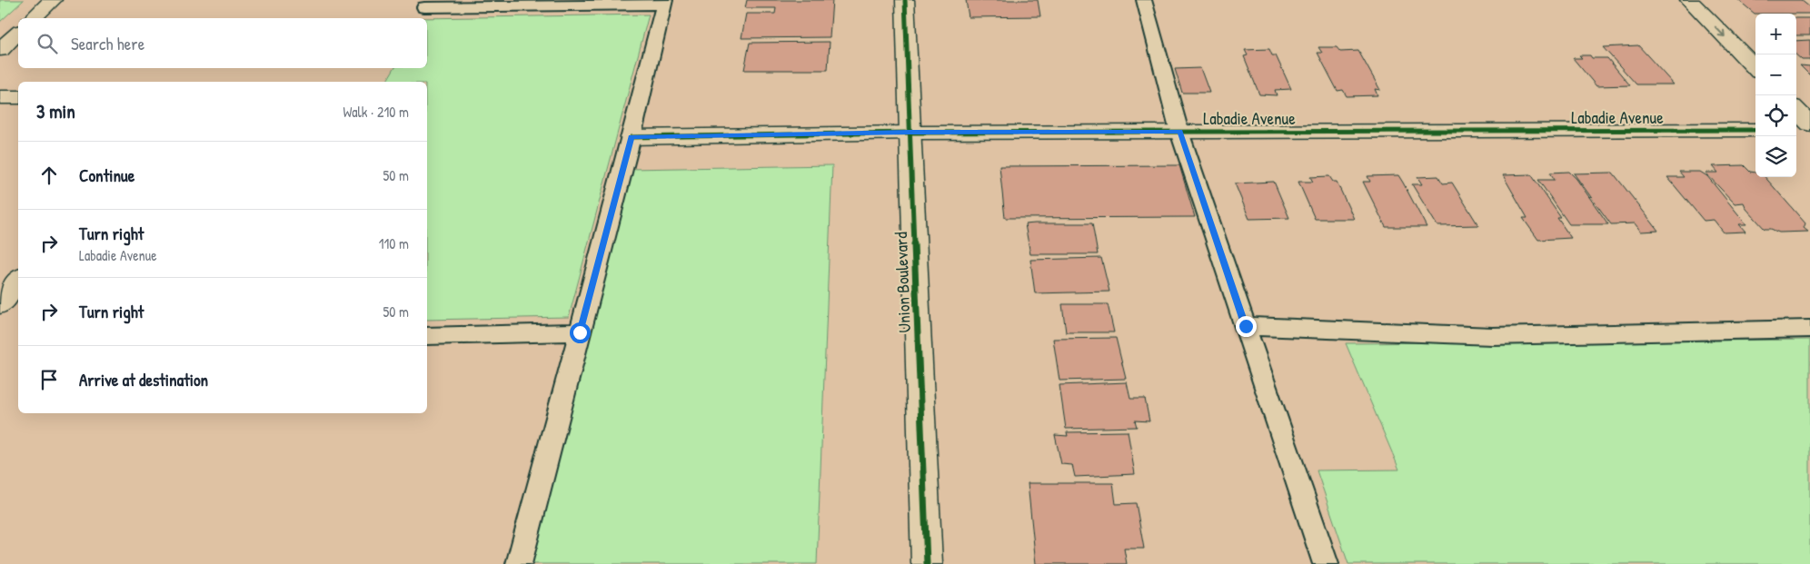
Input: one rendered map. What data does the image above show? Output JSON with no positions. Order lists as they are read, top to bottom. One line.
{"streets":{"street":["Labadie Avenue","Union Boulevard"]},"crossings":[["Labadie Avenue","Union Boulevard"]],"page":{"map_buttons":["+","−"],"search":"Search here","heading":["3 min","Walk · 210 m"],"list":[["Continue","50 m"],["Turn right","Labadie Avenue","110 m"],["Turn right","50 m"],"Arrive at destination"]}}
